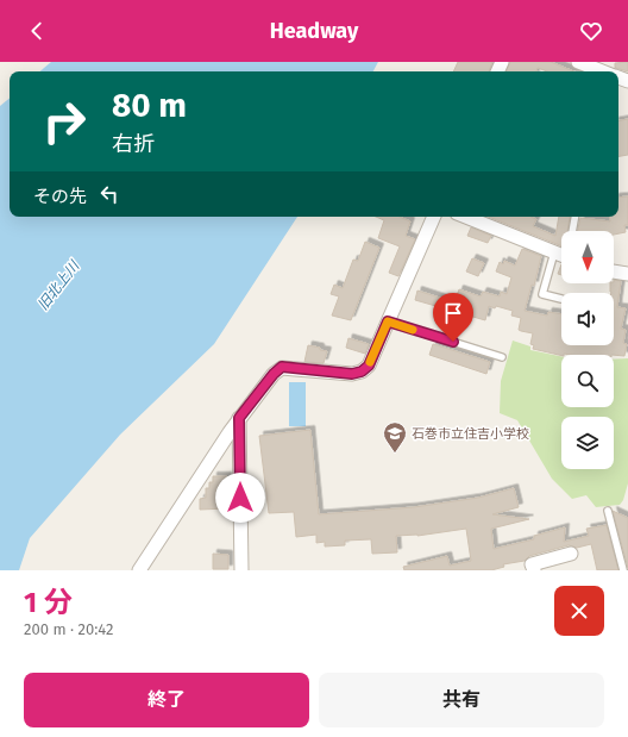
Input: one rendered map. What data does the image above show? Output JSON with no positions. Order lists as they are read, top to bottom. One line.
{"water":["旧北上川"],"places":{"school or university":["石巻市立住吉小学校"]},"north":"bottom","page":{"header":"Headway","turn":["80 m","右折"],"then":"その先","heading":["1 分","200 m · 20:42"],"buttons":["終了","共有"]}}
